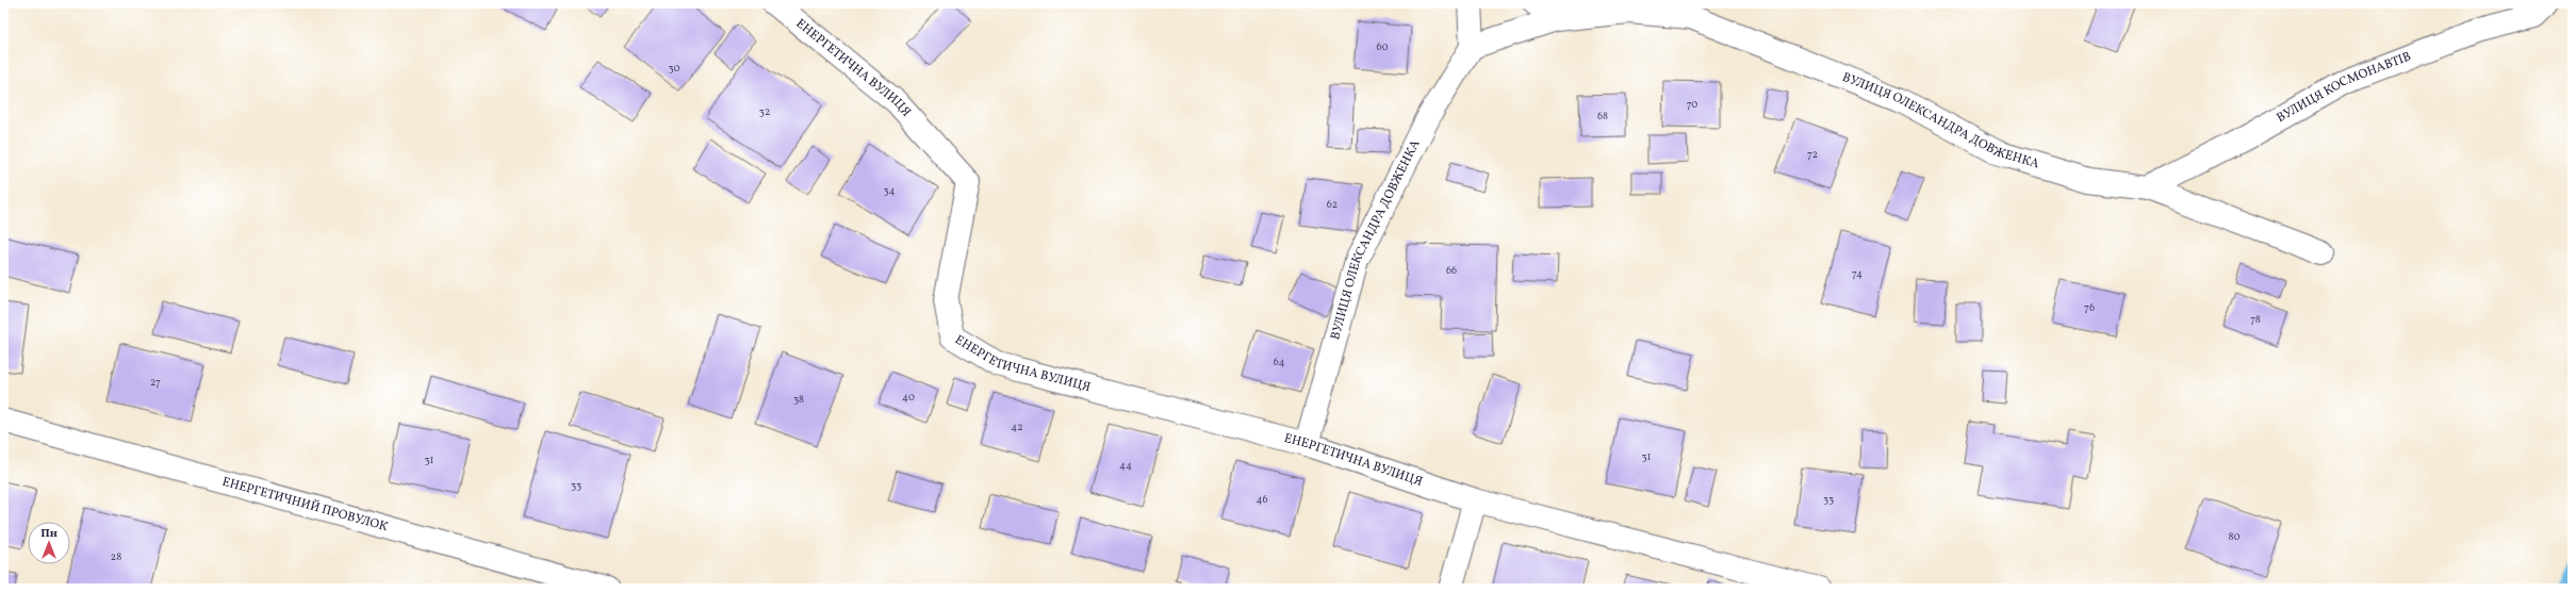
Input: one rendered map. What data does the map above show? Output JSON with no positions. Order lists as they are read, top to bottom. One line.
{"streets":{"street":["ЕНЕРГЕТИЧНА ВУЛИЦЯ","ВУЛИЦЯ КОСМОНАВТІВ","ВУЛИЦЯ ОЛЕКСАНДРА ДОВЖЕНКА","ЕНЕРГЕТИЧНИЙ ПРОВУЛОК"]},"crossings":[["ЕНЕРГЕТИЧНА ВУЛИЦЯ","ВУЛИЦЯ ОЛЕКСАНДРА ДОВЖЕНКА"],["ВУЛИЦЯ КОСМОНАВТІВ","ВУЛИЦЯ ОЛЕКСАНДРА ДОВЖЕНКА"]],"house_numbers":["60","30","70","32","68","72","34","62","66","74","76","78","64","27","40","38","42","31","31","44","33","46","33","80","28"],"north":"top"}
